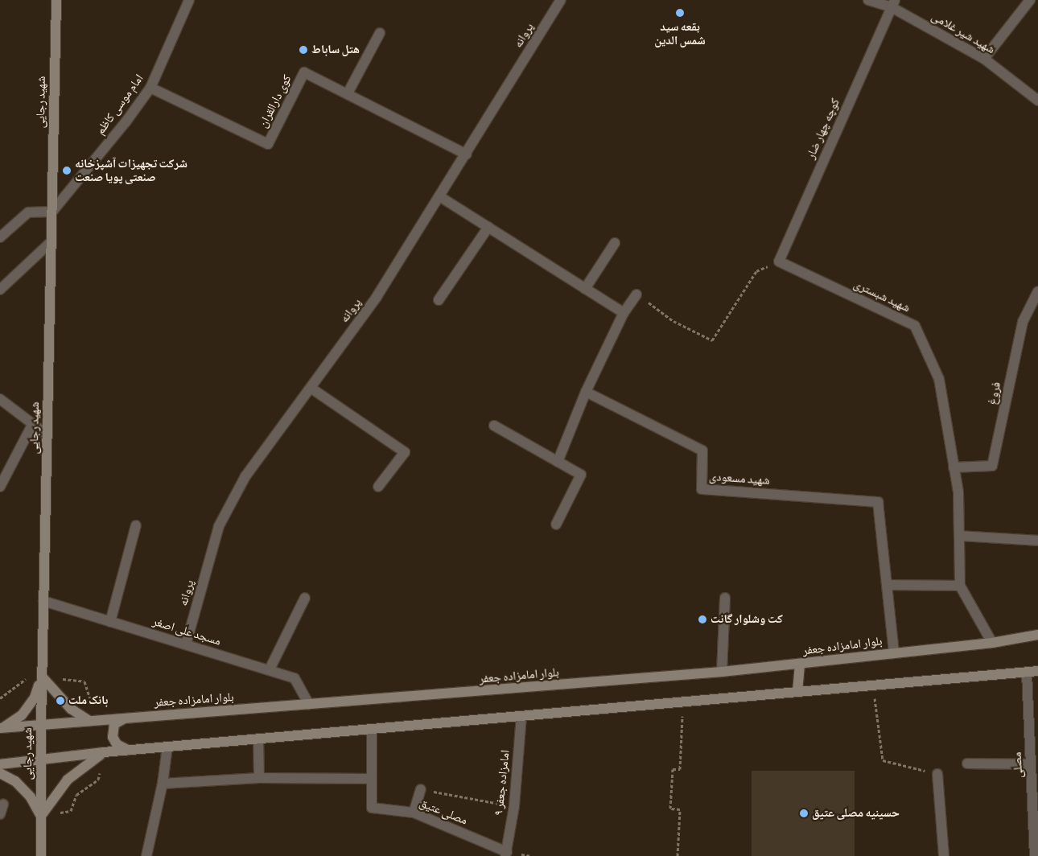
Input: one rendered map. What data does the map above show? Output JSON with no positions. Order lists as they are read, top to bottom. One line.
{"streets":{"main road":["شهید رجایی","بلوار امامزاده جعفر"],"street":["شهید شیر غلامی","پروانه","کوی دارالقران","امام موسی کاظم","کوچه چهار ضار","شهید شبستری","فروغ","شهید مسعودی","مسجد علی اصغر","مصلی","امامزاده جعفر ۹","مصلی عتیق"]},"crossings":[["شهید شیر غلامی","کوچه چهار ضار"],["پروانه","کوی دارالقران"],["پروانه","مسجد علی اصغر"],["کوی دارالقران","امام موسی کاظم"],["شهید رجایی","امام موسی کاظم"],["شهید رجایی","مسجد علی اصغر"],["شهید رجایی","بلوار امامزاده جعفر"],["کوچه چهار ضار","شهید شبستری"],["شهید شبستری","فروغ"],["شهید شبستری","بلوار امامزاده جعفر"],["شهید مسعودی","بلوار امامزاده جعفر"],["مسجد علی اصغر","بلوار امامزاده جعفر"],["امامزاده جعفر ۹","مصلی عتیق"]],"places":["بقعه سید شمس الدین","هتل ساباط","شرکت تجهیزات آشپزخانه صنعتی پویا صنعت","کت وشلوار گانت","بانک ملت","حسینیه مصلی عتیق"]}
